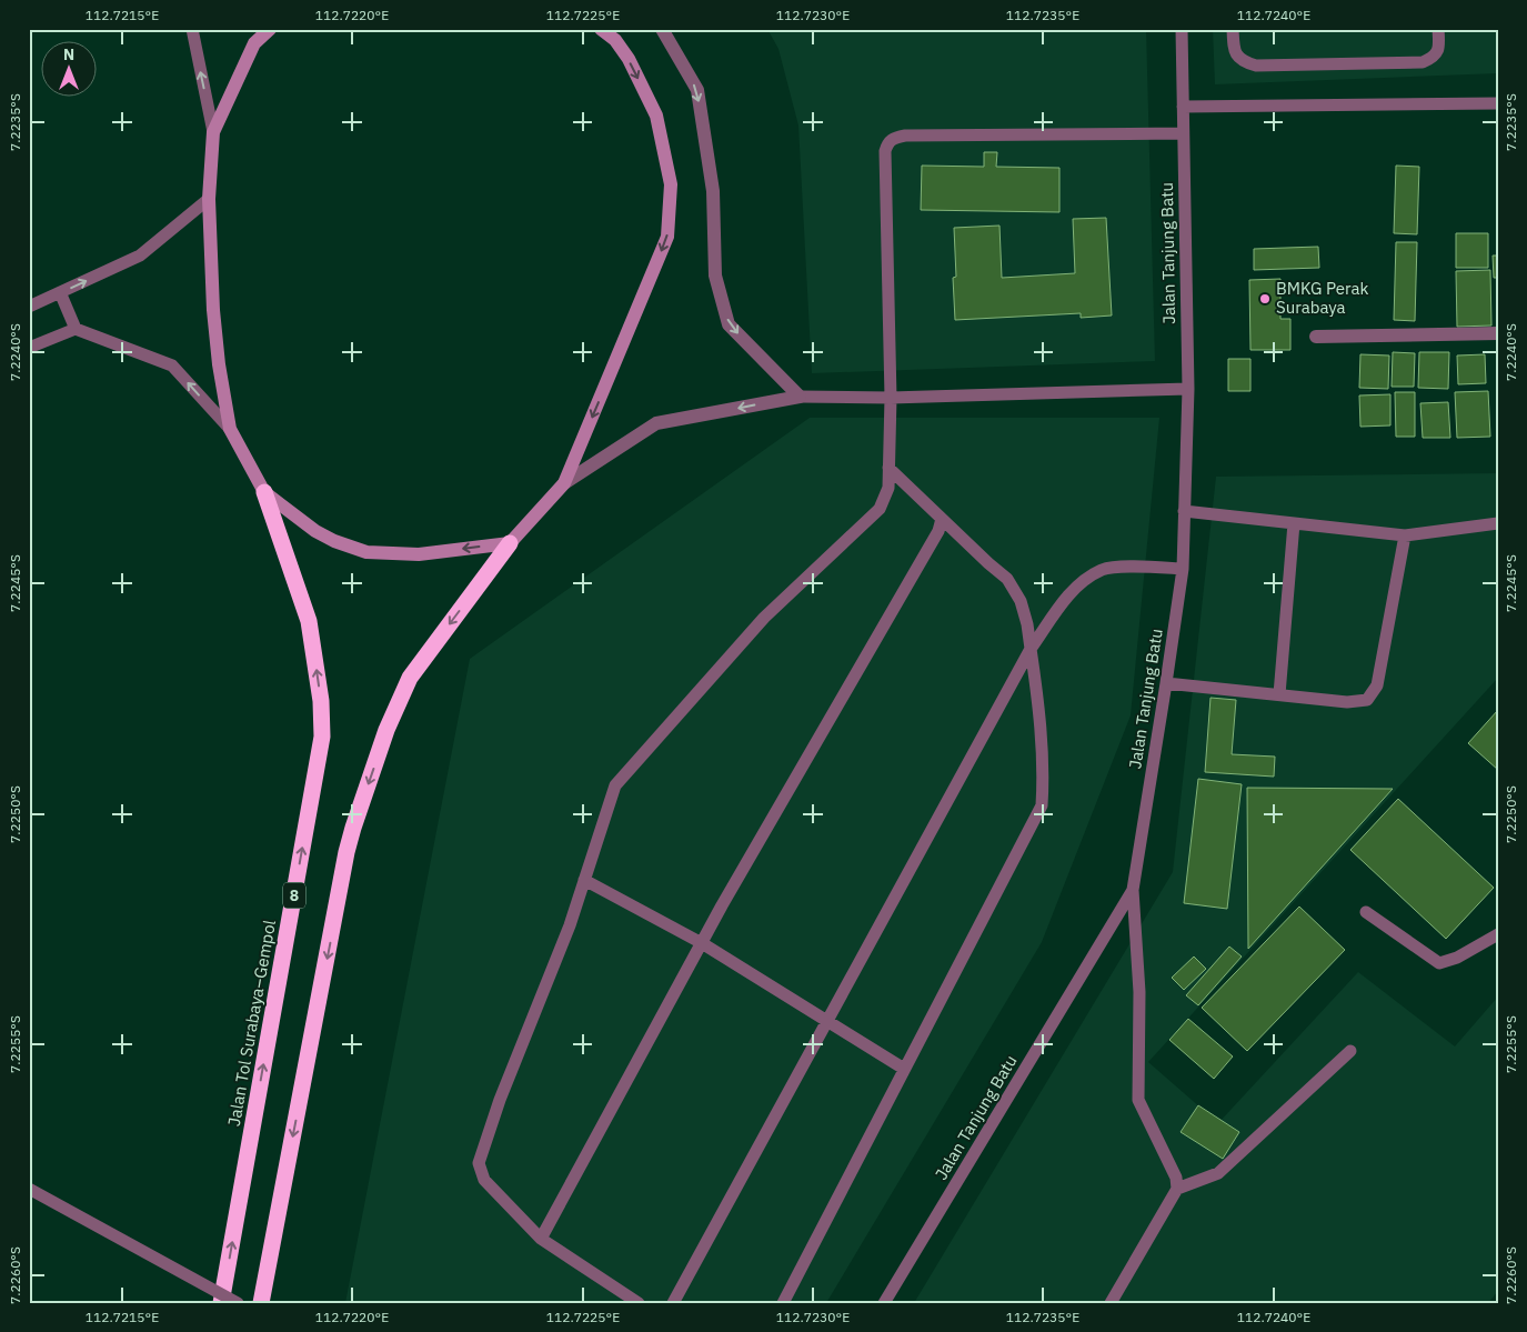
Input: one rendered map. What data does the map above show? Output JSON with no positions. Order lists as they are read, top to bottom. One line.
{"streets":{"highway":["8","Jalan Tol Surabaya–Gempol"],"lane":["Jalan Tanjung Batu"]},"places":["BMKG Perak Surabaya"],"north":"top","coordinates":["112.7215°E","112.7220°E","112.7225°E","112.7230°E","112.7235°E","112.7240°E","7.2235°S","7.2240°S","7.2245°S","7.2250°S","7.2255°S","7.2260°S"]}
